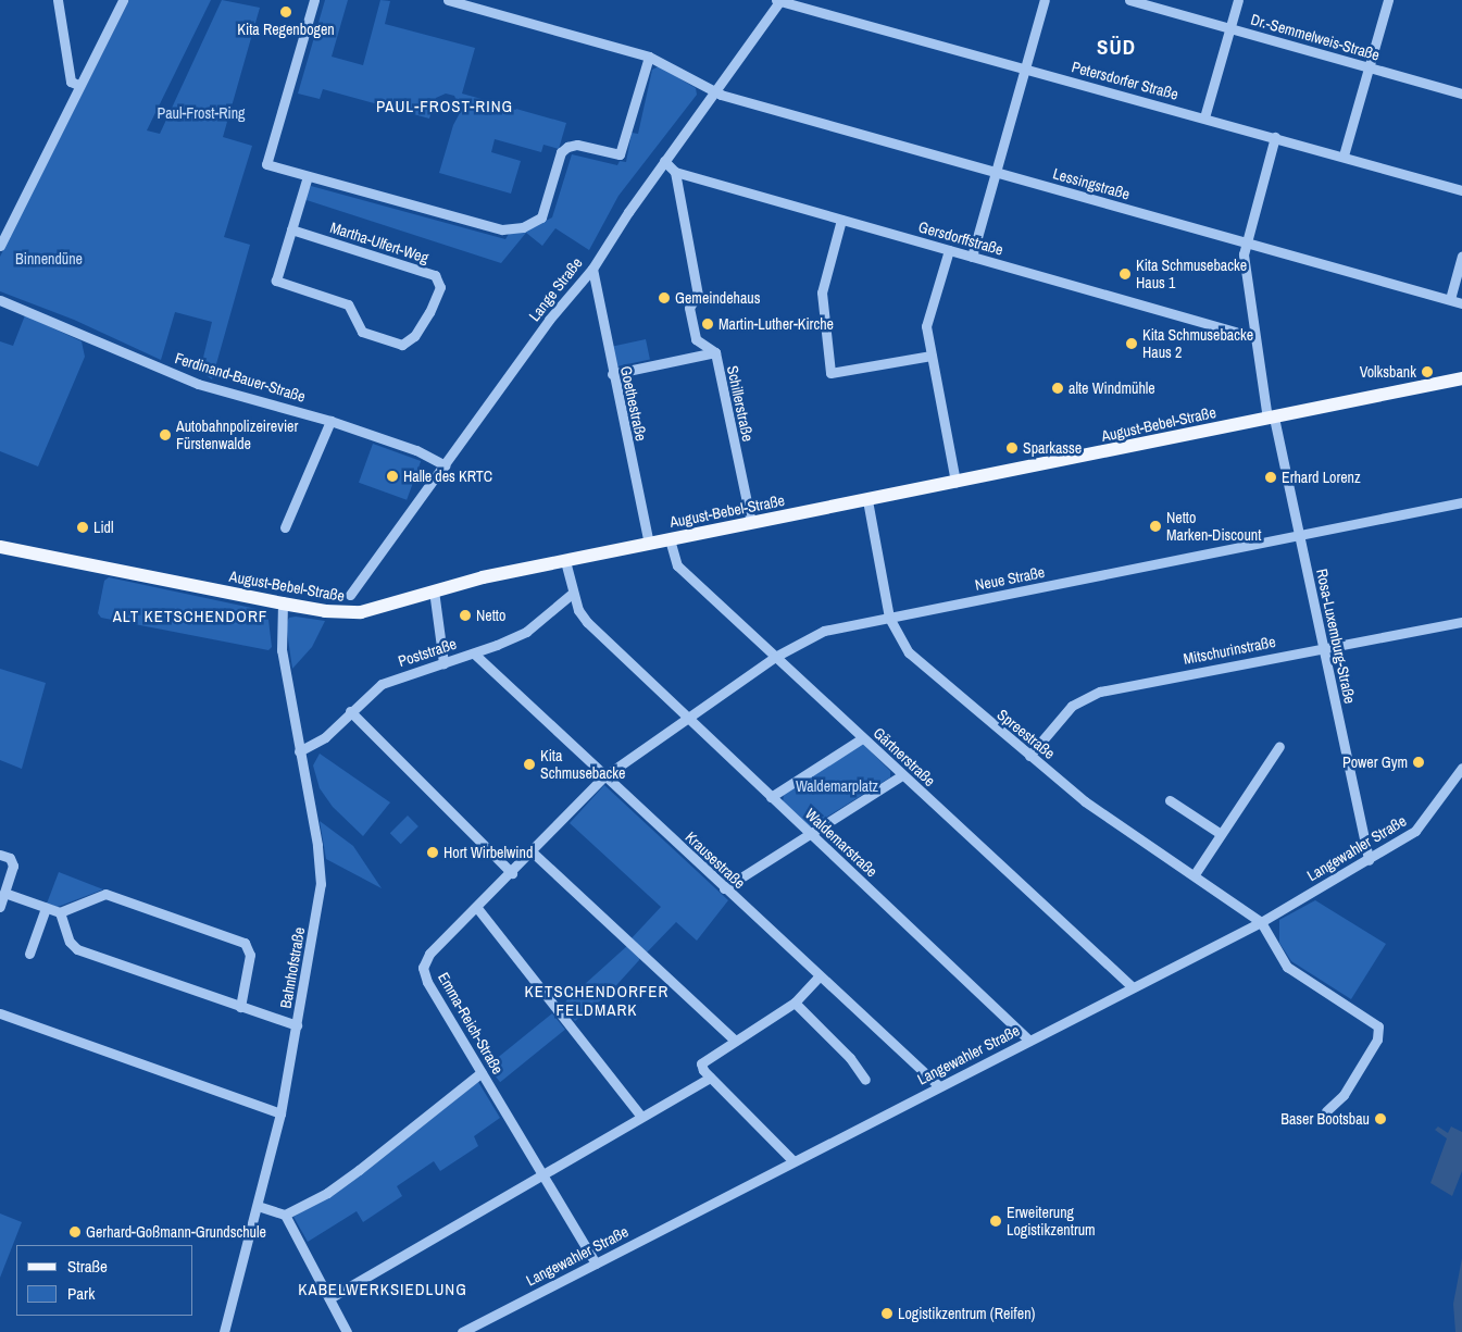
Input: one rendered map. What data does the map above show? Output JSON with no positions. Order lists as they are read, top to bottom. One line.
{"streets":{"main road":["August-Bebel-Straße"],"street":["Dr.-Semmelweis-Straße","Petersdorfer Straße","Lessingstraße","Gersdorffstraße","Martha-Ulfert-Weg","Lange Straße","Ferdinand-Bauer-Straße","Goethestraße","Schillerstraße","Neue Straße","Rosa-Luxemburg-Straße","Mitschurinstraße","Poststraße","Spreestraße","Gärtnerstraße","Waldemarstraße","Langewahler Straße","Krausestraße","Bahnhofstraße","Emma-Reich-Straße"]},"crossings":[["Petersdorfer Straße","Lange Straße"],["Petersdorfer Straße","Rosa-Luxemburg-Straße"],["Lessingstraße","Lange Straße"],["Lessingstraße","Rosa-Luxemburg-Straße"],["Gersdorffstraße","Lange Straße"],["Gersdorffstraße","Schillerstraße"],["Gersdorffstraße","Rosa-Luxemburg-Straße"],["Lange Straße","Ferdinand-Bauer-Straße"],["Lange Straße","Goethestraße"],["Goethestraße","August-Bebel-Straße"],["Schillerstraße","August-Bebel-Straße"],["August-Bebel-Straße","Rosa-Luxemburg-Straße"],["August-Bebel-Straße","Spreestraße"],["August-Bebel-Straße","Gärtnerstraße"],["August-Bebel-Straße","Waldemarstraße"],["August-Bebel-Straße","Bahnhofstraße"],["Neue Straße","Rosa-Luxemburg-Straße"],["Neue Straße","Spreestraße"],["Neue Straße","Gärtnerstraße"],["Neue Straße","Waldemarstraße"],["Neue Straße","Krausestraße"],["Neue Straße","Emma-Reich-Straße"],["Rosa-Luxemburg-Straße","Mitschurinstraße"],["Rosa-Luxemburg-Straße","Langewahler Straße"],["Mitschurinstraße","Spreestraße"],["Poststraße","Waldemarstraße"],["Poststraße","Krausestraße"],["Poststraße","Bahnhofstraße"],["Spreestraße","Langewahler Straße"],["Gärtnerstraße","Langewahler Straße"],["Waldemarstraße","Langewahler Straße"],["Langewahler Straße","Krausestraße"],["Langewahler Straße","Emma-Reich-Straße"],["Krausestraße","Emma-Reich-Straße"]],"districts":["SÜD","PAUL-FROST-RING","ALT KETSCHENDORF","KETSCHENDORFER FELDMARK","KABELWERKSIEDLUNG"],"parks":["Paul-Frost-Ring","Binnendüne","Waldemarplatz"],"places":["Kita Regenbogen","Kita Schmusebacke Haus 1","Gemeindehaus","Martin-Luther-Kirche","Kita Schmusebacke Haus 2","Volksbank","alte Windmühle","Autobahnpolizeirevier Fürstenwalde","Sparkasse","Halle des KRTC","Erhard Lorenz","Netto Marken-Discount","Lidl","Netto","Power Gym","Kita Schmusebacke","Hort Wirbelwind","Baser Bootsbau","Erweiterung Logistikzentrum","Gerhard-Goßmann-Grundschule","Logistikzentrum (Reifen)"],"legend":["Straße","Park"]}
